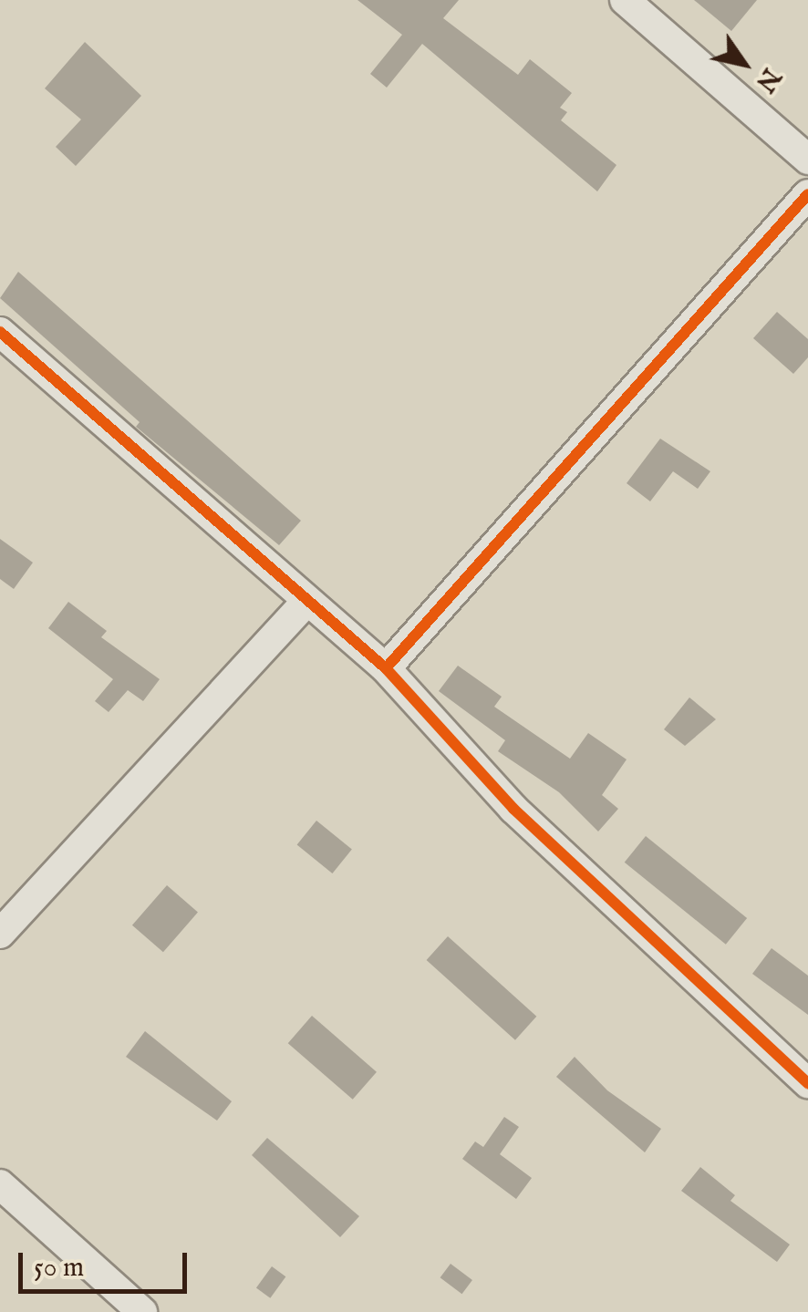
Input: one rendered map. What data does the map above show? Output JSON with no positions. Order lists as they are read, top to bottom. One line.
{"scale_bar":"50 m","north":"bottom right"}
